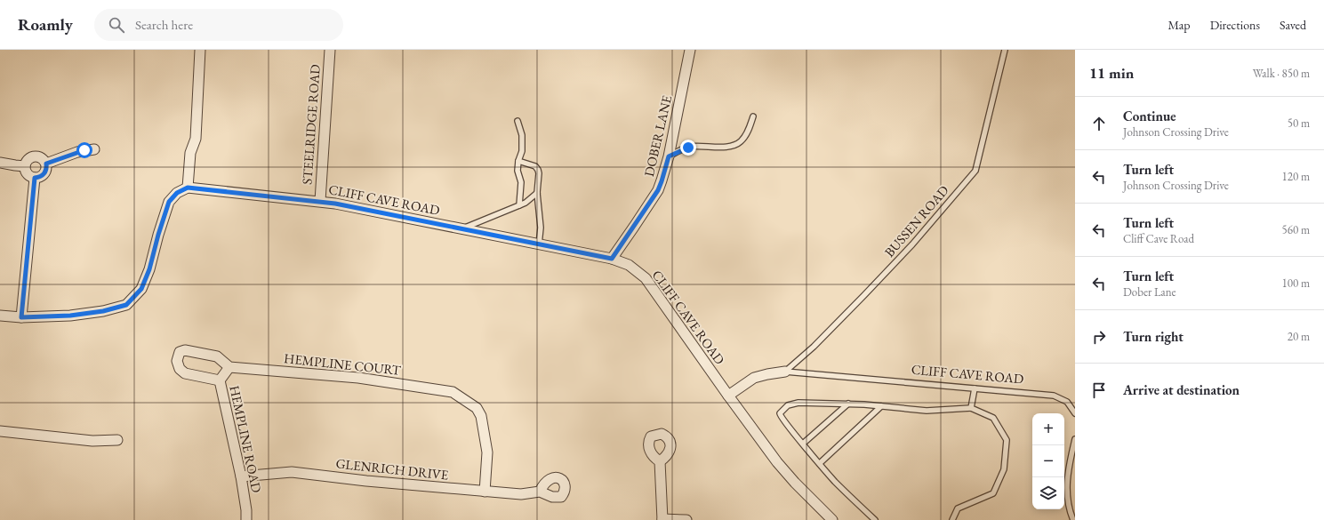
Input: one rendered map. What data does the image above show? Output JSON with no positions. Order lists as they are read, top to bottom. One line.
{"streets":{"street":["STEELRIDGE ROAD","DOBER LANE","CLIFF CAVE ROAD","HEMPLINE COURT","HEMPLINE ROAD","GLENRICH DRIVE"],"lane":["BUSSEN ROAD"]},"crossings":[["STEELRIDGE ROAD","CLIFF CAVE ROAD"],["DOBER LANE","CLIFF CAVE ROAD"],["CLIFF CAVE ROAD","BUSSEN ROAD"],["HEMPLINE COURT","HEMPLINE ROAD"],["HEMPLINE COURT","GLENRICH DRIVE"],["HEMPLINE ROAD","GLENRICH DRIVE"]],"page":{"header":"Roamly","search":"Search here","nav":["Map","Directions","Saved"],"heading":["11 min","Walk · 850 m"],"list":[["Continue","Johnson Crossing Drive","50 m"],["Turn left","Johnson Crossing Drive","120 m"],["Turn left","Cliff Cave Road","560 m"],["Turn left","Dober Lane","100 m"],["Turn right","20 m"],"Arrive at destination"],"map_buttons":["+","−"]}}
